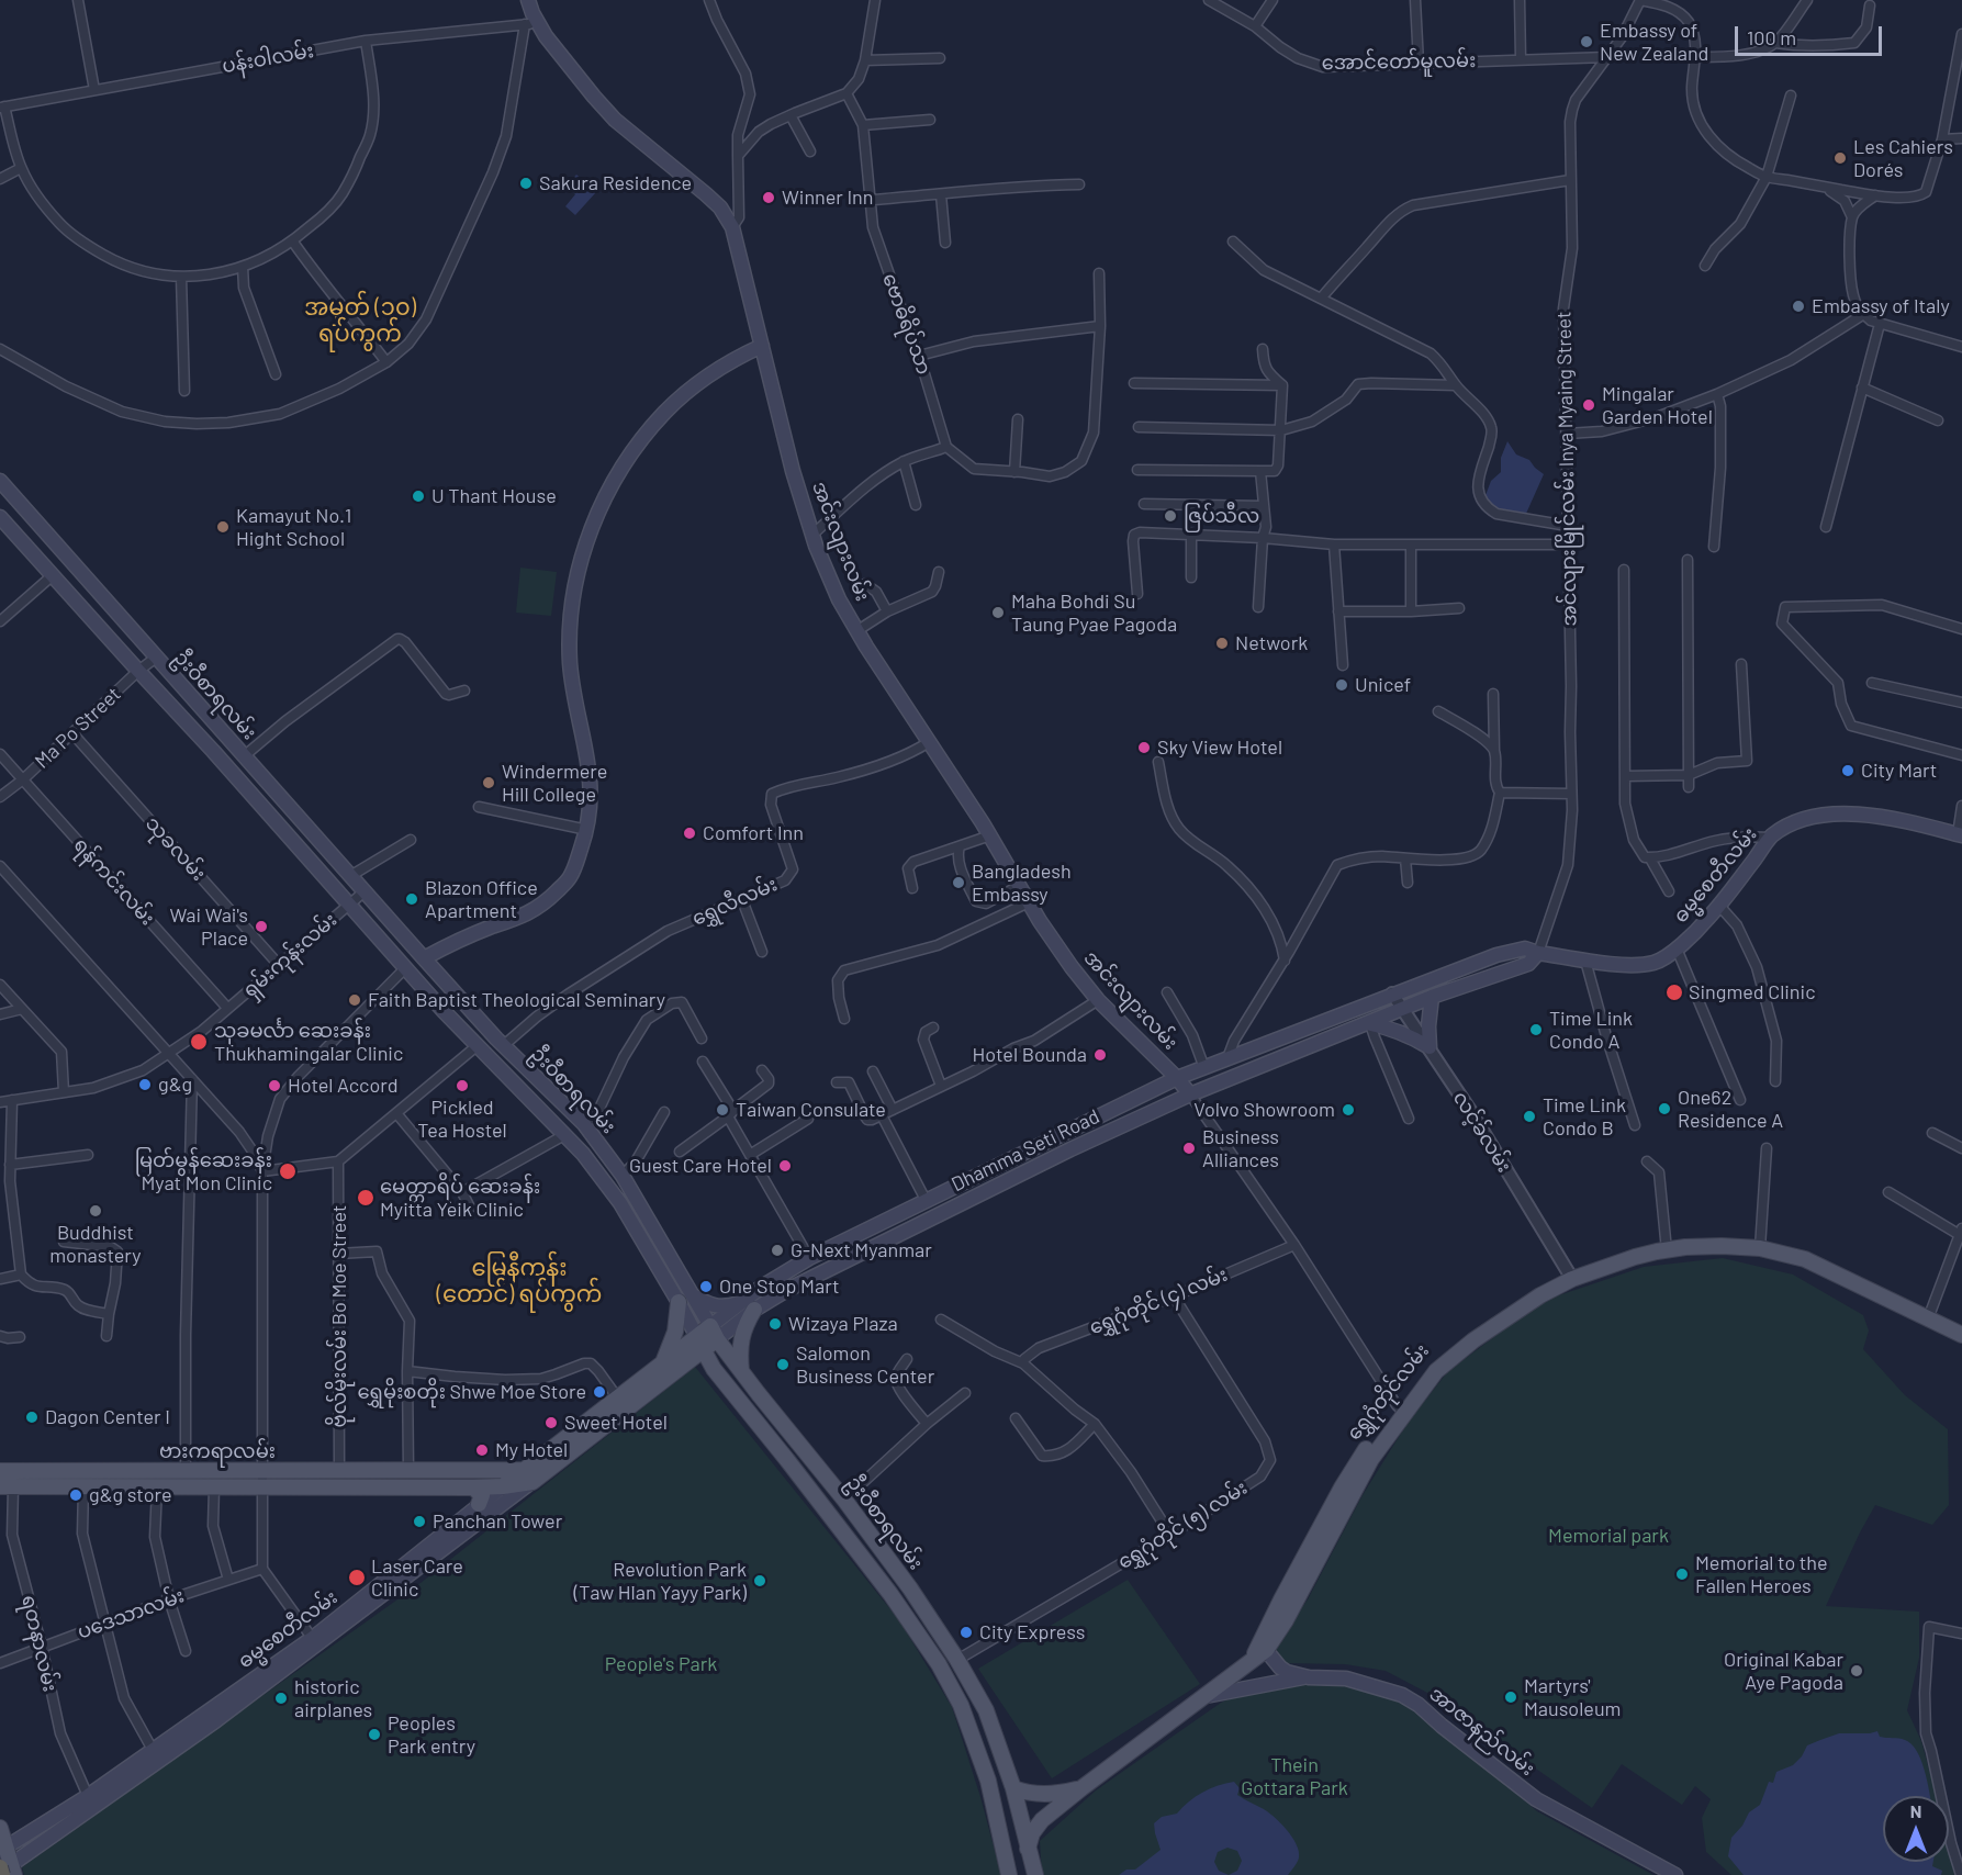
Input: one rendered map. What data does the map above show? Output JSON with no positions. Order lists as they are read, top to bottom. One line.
{"streets":{"main road":["အင်းလျားလမ်း","ဦးဝီစာရလမ်း","ဓမ္မစေတီလမ်း","Dhamma Seti Road","ရွှေဂုံတိုင်လမ်း","ဗားကရာလမ်း","အာဇာနည်လမ်း"],"street":["ပန်းဝါလမ်း","အောင်တော်မူလမ်း","ဗောဓိရိပ်သာ","အင်လျားမြိုင်လမ်း Inya Myaing Street","Ma Po Street","သုခလမ်း","ရန်ကင်းလမ်း","ရွှေလီလမ်း","ရှမ်းကုန်းလမ်း","လင့်ခ်လမ်း","ရွှေဂုံတိုင် (၄) လမ်း","ဗိုလ်မိုးလမ်း Bo Moe Street","ရွှေဂုံတိုင် (၅) လမ်း","ပဒေသာလမ်း","ရတနာလမ်း"]},"crossings":[["ပန်းဝါလမ်း","အင်းလျားလမ်း"],["အောင်တော်မူလမ်း","အင်လျားမြိုင်လမ်း Inya Myaing Street"],["အင်လျားမြိုင်လမ်း Inya Myaing Street","ဓမ္မစေတီလမ်း"],["အင်းလျားလမ်း","ရွှေလီလမ်း"],["အင်းလျားလမ်း","Dhamma Seti Road"],["ဦးဝီစာရလမ်း","Ma Po Street"],["ဦးဝီစာရလမ်း","ဓမ္မစေတီလမ်း"],["ဦးဝီစာရလမ်း","ရွှေလီလမ်း"],["ဦးဝီစာရလမ်း","ရှမ်းကုန်းလမ်း"],["ဦးဝီစာရလမ်း","Dhamma Seti Road"],["ဦးဝီစာရလမ်း","ရွှေဂုံတိုင် (၅) လမ်း"],["Ma Po Street","သုခလမ်း"],["Ma Po Street","ရန်ကင်းလမ်း"],["သုခလမ်း","ရှမ်းကုန်းလမ်း"],["ဓမ္မစေတီလမ်း","လင့်ခ်လမ်း"],["ဓမ္မစေတီလမ်း","Dhamma Seti Road"],["ဓမ္မစေတီလမ်း","ဗားကရာလမ်း"],["ဓမ္မစေတီလမ်း","ရတနာလမ်း"],["ရန်ကင်းလမ်း","ရှမ်းကုန်းလမ်း"],["လင့်ခ်လမ်း","Dhamma Seti Road"],["လင့်ခ်လမ်း","ရွှေဂုံတိုင်လမ်း"],["ရွှေဂုံတိုင် (၄) လမ်း","ရွှေဂုံတိုင် (၅) လမ်း"],["ဗိုလ်မိုးလမ်း Bo Moe Street","ဗားကရာလမ်း"],["ရွှေဂုံတိုင်လမ်း","အာဇာနည်လမ်း"],["ဗားကရာလမ်း","ရတနာလမ်း"],["ပဒေသာလမ်း","ရတနာလမ်း"]],"districts":["အမှတ် (၁၀) ရပ်ကွက်","မြေနီကုန်း (တောင်) ရပ်ကွက်"],"parks":["Memorial park","People's Park","Thein Gottara Park"],"places":["Embassy of New Zealand","Les Cahiers Dorés","Sakura Residence","Winner Inn","Embassy of Italy","Mingalar Garden Hotel","U Thant House","ဇြပ်သီလ","Kamayut No.1 Hight School","Maha Bohdi Su Taung Pyae Pagoda","Network","Unicef","Sky View Hotel","City Mart","Windermere Hill College","Comfort Inn","Bangladesh Embassy","Blazon Office Apartment","Wai Wai's Place","Singmed Clinic","Faith Baptist Theological Seminary","Time Link Condo A","သုခမင်္လာ ဆေးခန်း Thukhamingalar Clinic","Hotel Bounda","g&g","Hotel Accord","Pickled Tea Hostel","One62 Residence A","Taiwan Consulate","Volvo Showroom","Time Link Condo B","Business Alliances","Guest Care Hotel","မြတ်မွန်ဆေးခန်း Myat Mon Clinic","မေတ္တာရိပ် ဆေးခန်း Myitta Yeik Clinic","Buddhist monastery","G-Next Myanmar","One Stop Mart","Wizaya Plaza","Salomon Business Center","ရွှေမိုးစတိုး Shwe Moe Store","Dagon Center I","Sweet Hotel","My Hotel","g&g store","Panchan Tower","Memorial to the Fallen Heroes","Laser Care Clinic","Revolution Park (Taw Hlan Yayy Park)","City Express","Original Kabar Aye Pagoda","Martyrs' Mausoleum","historic airplanes","Peoples Park entry"],"scale_bar":"100 m","north":"top"}
